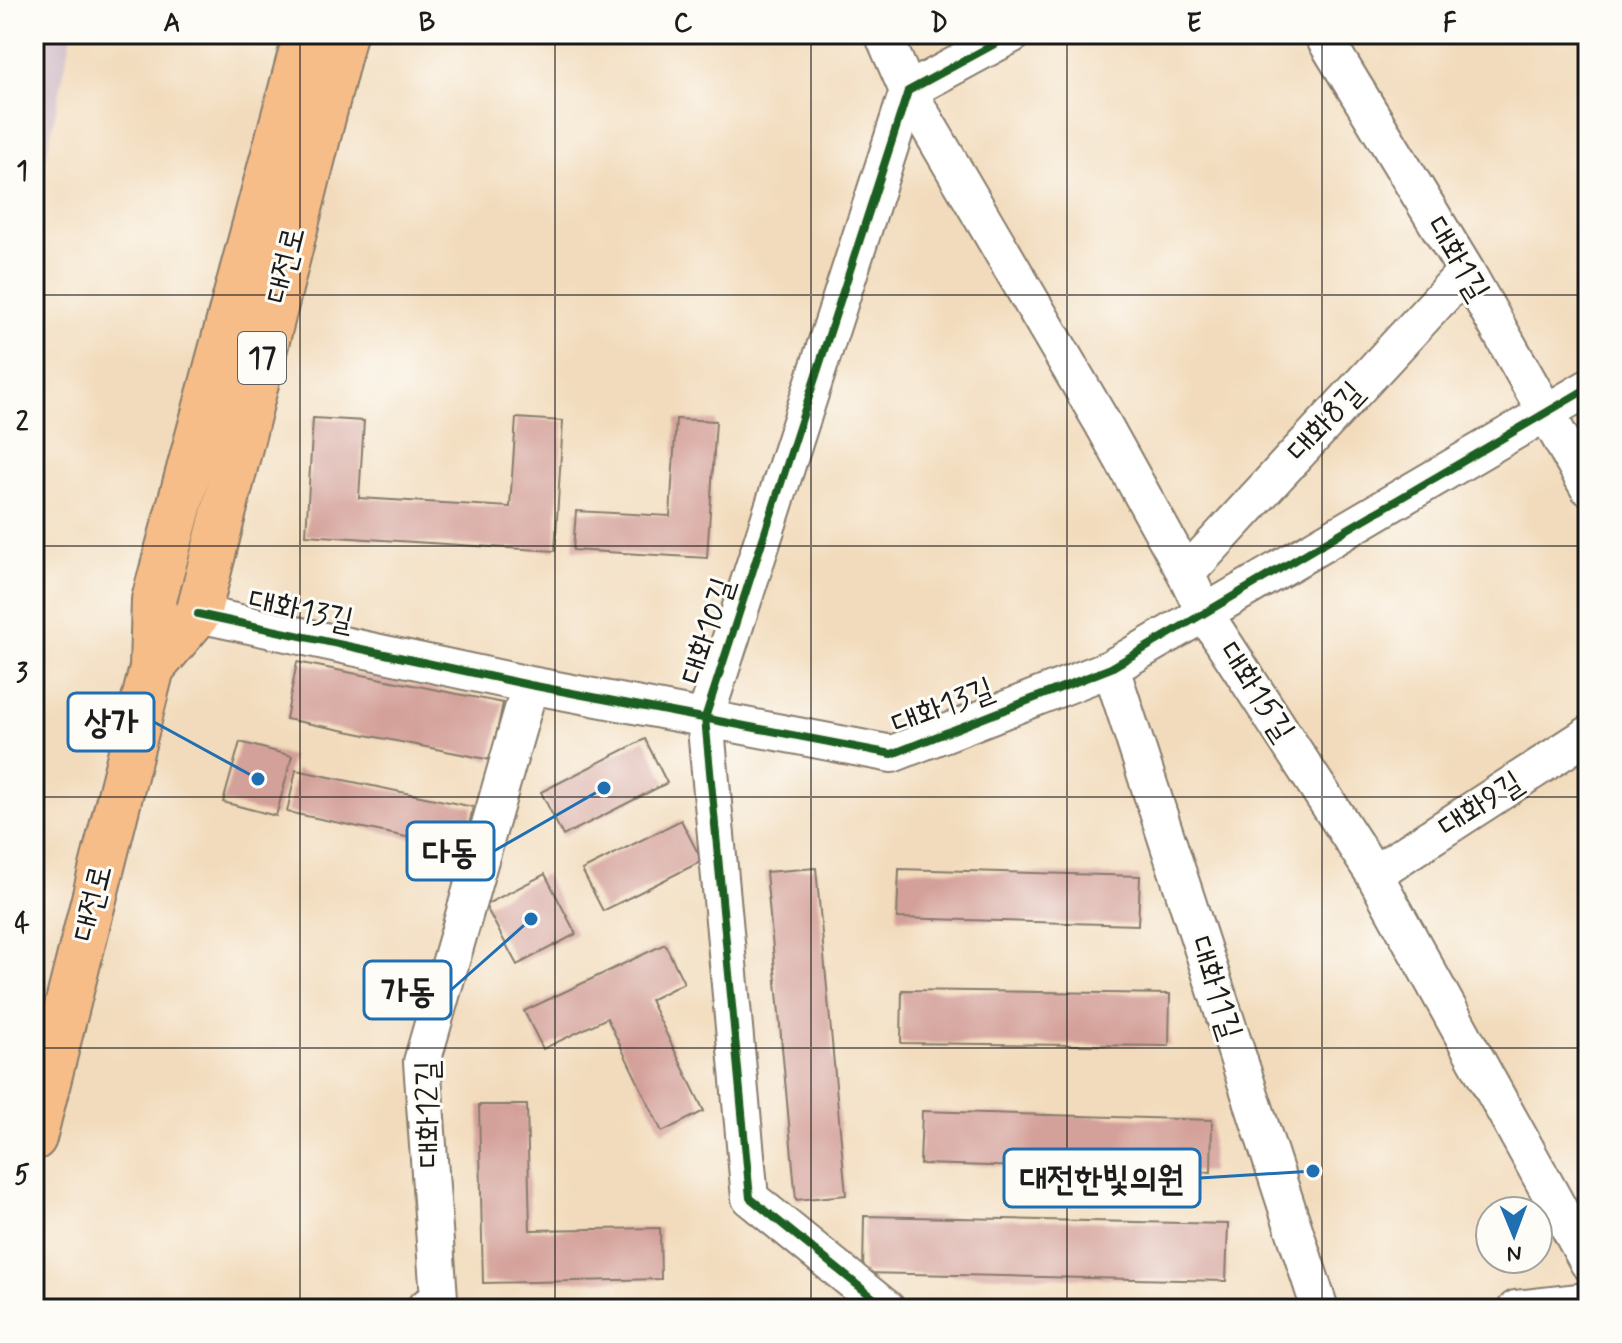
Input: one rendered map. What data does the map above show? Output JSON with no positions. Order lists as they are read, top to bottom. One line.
{"streets":{"main road":["대전로","17"],"street":["대화1길","대화8길","대화13길","대화10길","대화15길","대화9길","대화11길","대화12길"]},"crossings":[["대화1길","대화8길"],["대화1길","대화13길"],["대전로","대화13길"],["대화8길","대화15길"],["대화13길","대화10길"],["대화13길","대화15길"],["대화13길","대화11길"],["대화13길","대화12길"],["대화10길","대화15길"],["대화15길","대화9길"]],"places":["상가","다동","가동","대전한빛의원"],"north":"bottom","grid":{"columns":["A","B","C","D","E","F"],"rows":["1","2","3","4","5"]}}
